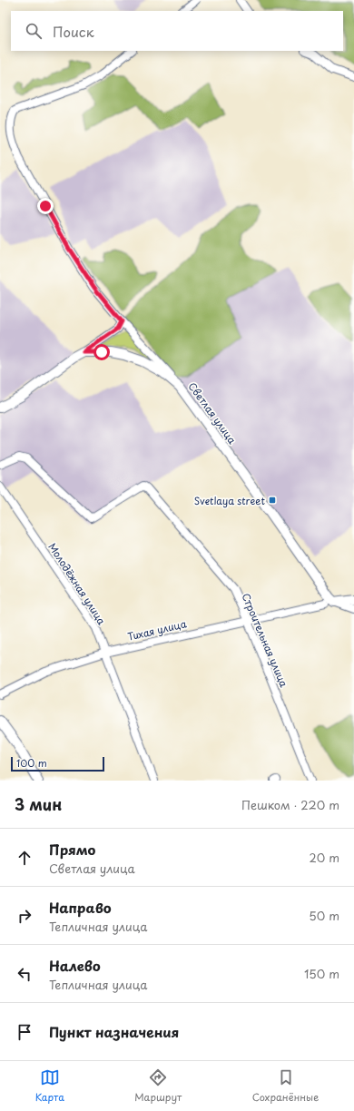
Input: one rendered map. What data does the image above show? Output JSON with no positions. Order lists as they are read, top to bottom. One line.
{"streets":{"street":["Светлая улица","Молодёжная улица","Тихая улица","Строительная улица"]},"crossings":[["Светлая улица","Тихая улица"],["Молодёжная улица","Тихая улица"],["Тихая улица","Строительная улица"]],"places":{"transit":["Svetlaya street"]},"scale_bar":"100 m","page":{"search":"Поиск","scale":"100 m","heading":["3 мин","Пешком · 220 m"],"list":[["Прямо","Светлая улица","20 m"],["Направо","Тепличная улица","50 m"],["Налево","Тепличная улица","150 m"],"Пункт назначения"],"nav":["Карта","Маршрут","Сохранённые"]}}
